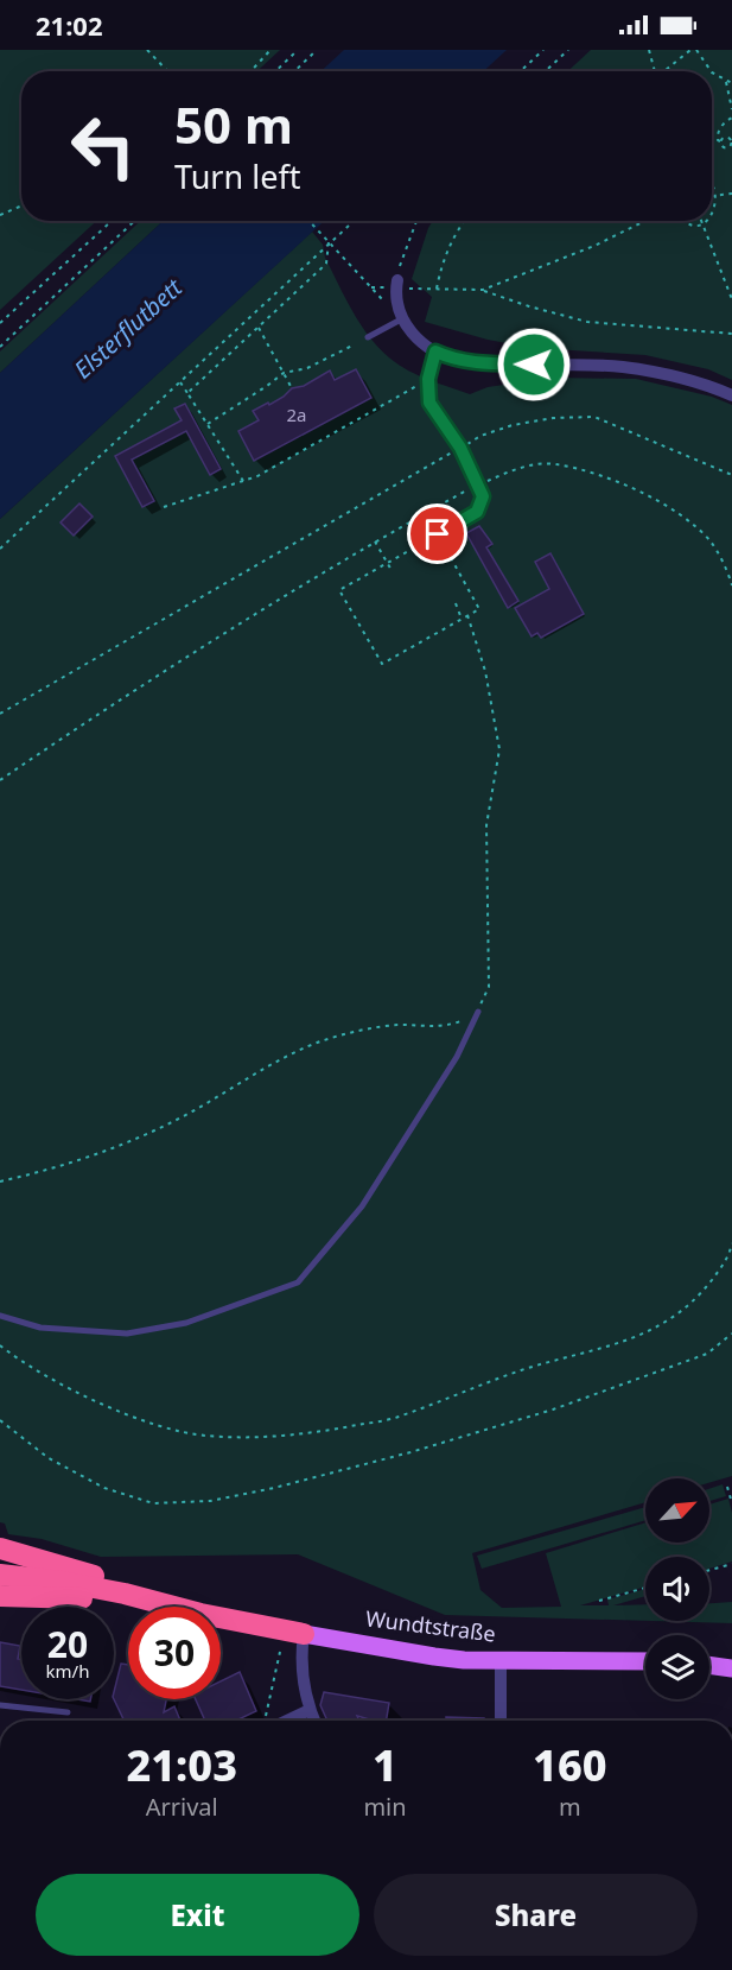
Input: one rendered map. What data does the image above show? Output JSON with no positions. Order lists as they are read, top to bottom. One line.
{"streets":{"highway":["Wundtstraße"]},"water":["Elsterflutbett"],"house_numbers":["2a"],"north":"top right","page":{"status":"21:02","turn":["50 m","Turn left"],"speed":"20 km/h","limit":"30","eta":["21:03","Arrival","1","min","160","m"],"buttons":["Exit","Share"]}}
